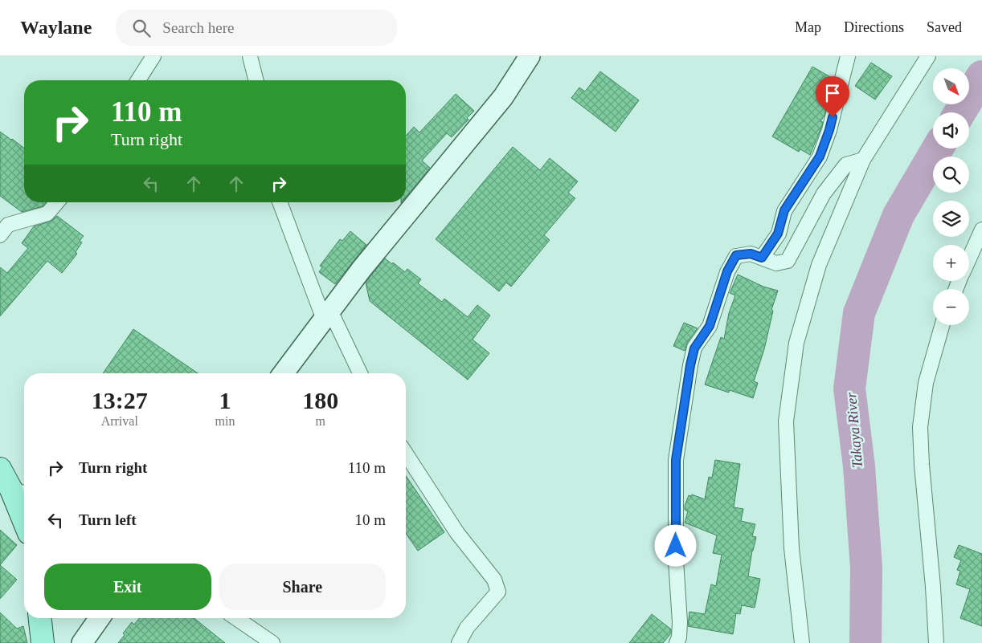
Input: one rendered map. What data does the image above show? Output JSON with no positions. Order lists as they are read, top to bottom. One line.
{"water":["Takaya River"],"north":"bottom right","page":{"header":"Waylane","search":"Search here","nav":["Map","Directions","Saved"],"map_buttons":["+","−"],"turn":["110 m","Turn right"],"eta":["13:27","Arrival","1","min","180","m"],"list":[{"name":"Turn right","value":"110 m"},{"name":"Turn left","value":"10 m"}],"buttons":["Exit","Share"]}}
